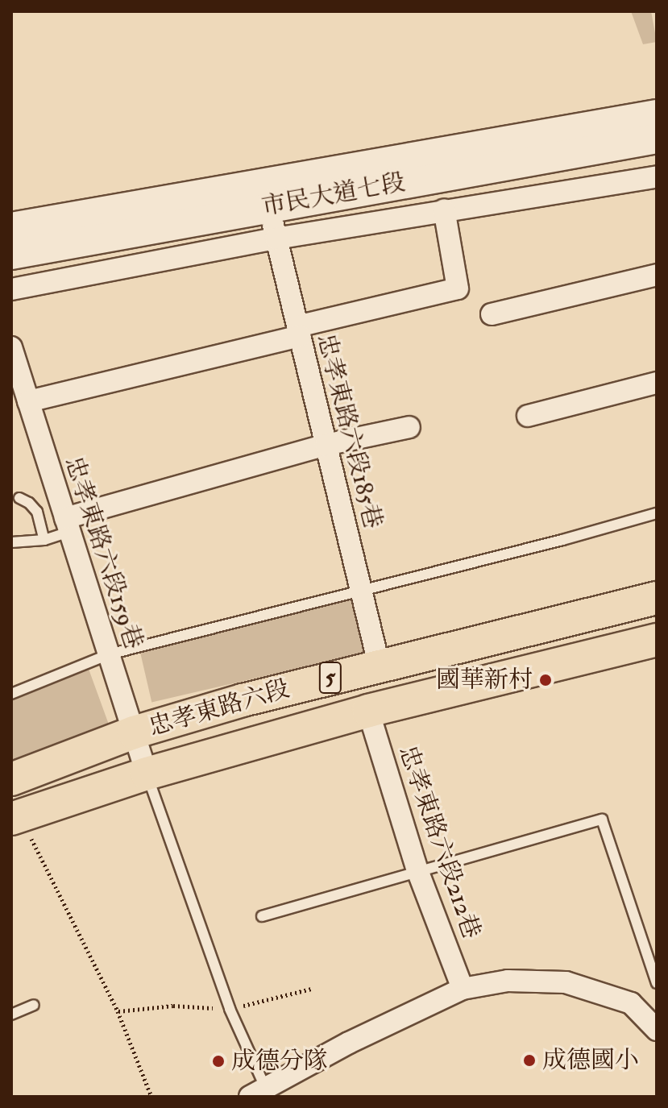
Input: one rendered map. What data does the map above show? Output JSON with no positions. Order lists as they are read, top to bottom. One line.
{"streets":{"main road":["5","忠孝東路六段"],"street":["市民大道七段","忠孝東路六段185巷","忠孝東路六段159巷","忠孝東路六段212巷"]},"crossings":[["市民大道七段","忠孝東路六段185巷"],["忠孝東路六段185巷","忠孝東路六段"],["忠孝東路六段159巷","忠孝東路六段"],["忠孝東路六段","忠孝東路六段212巷"]],"places":["國華新村","成德國小","成德分隊"]}
